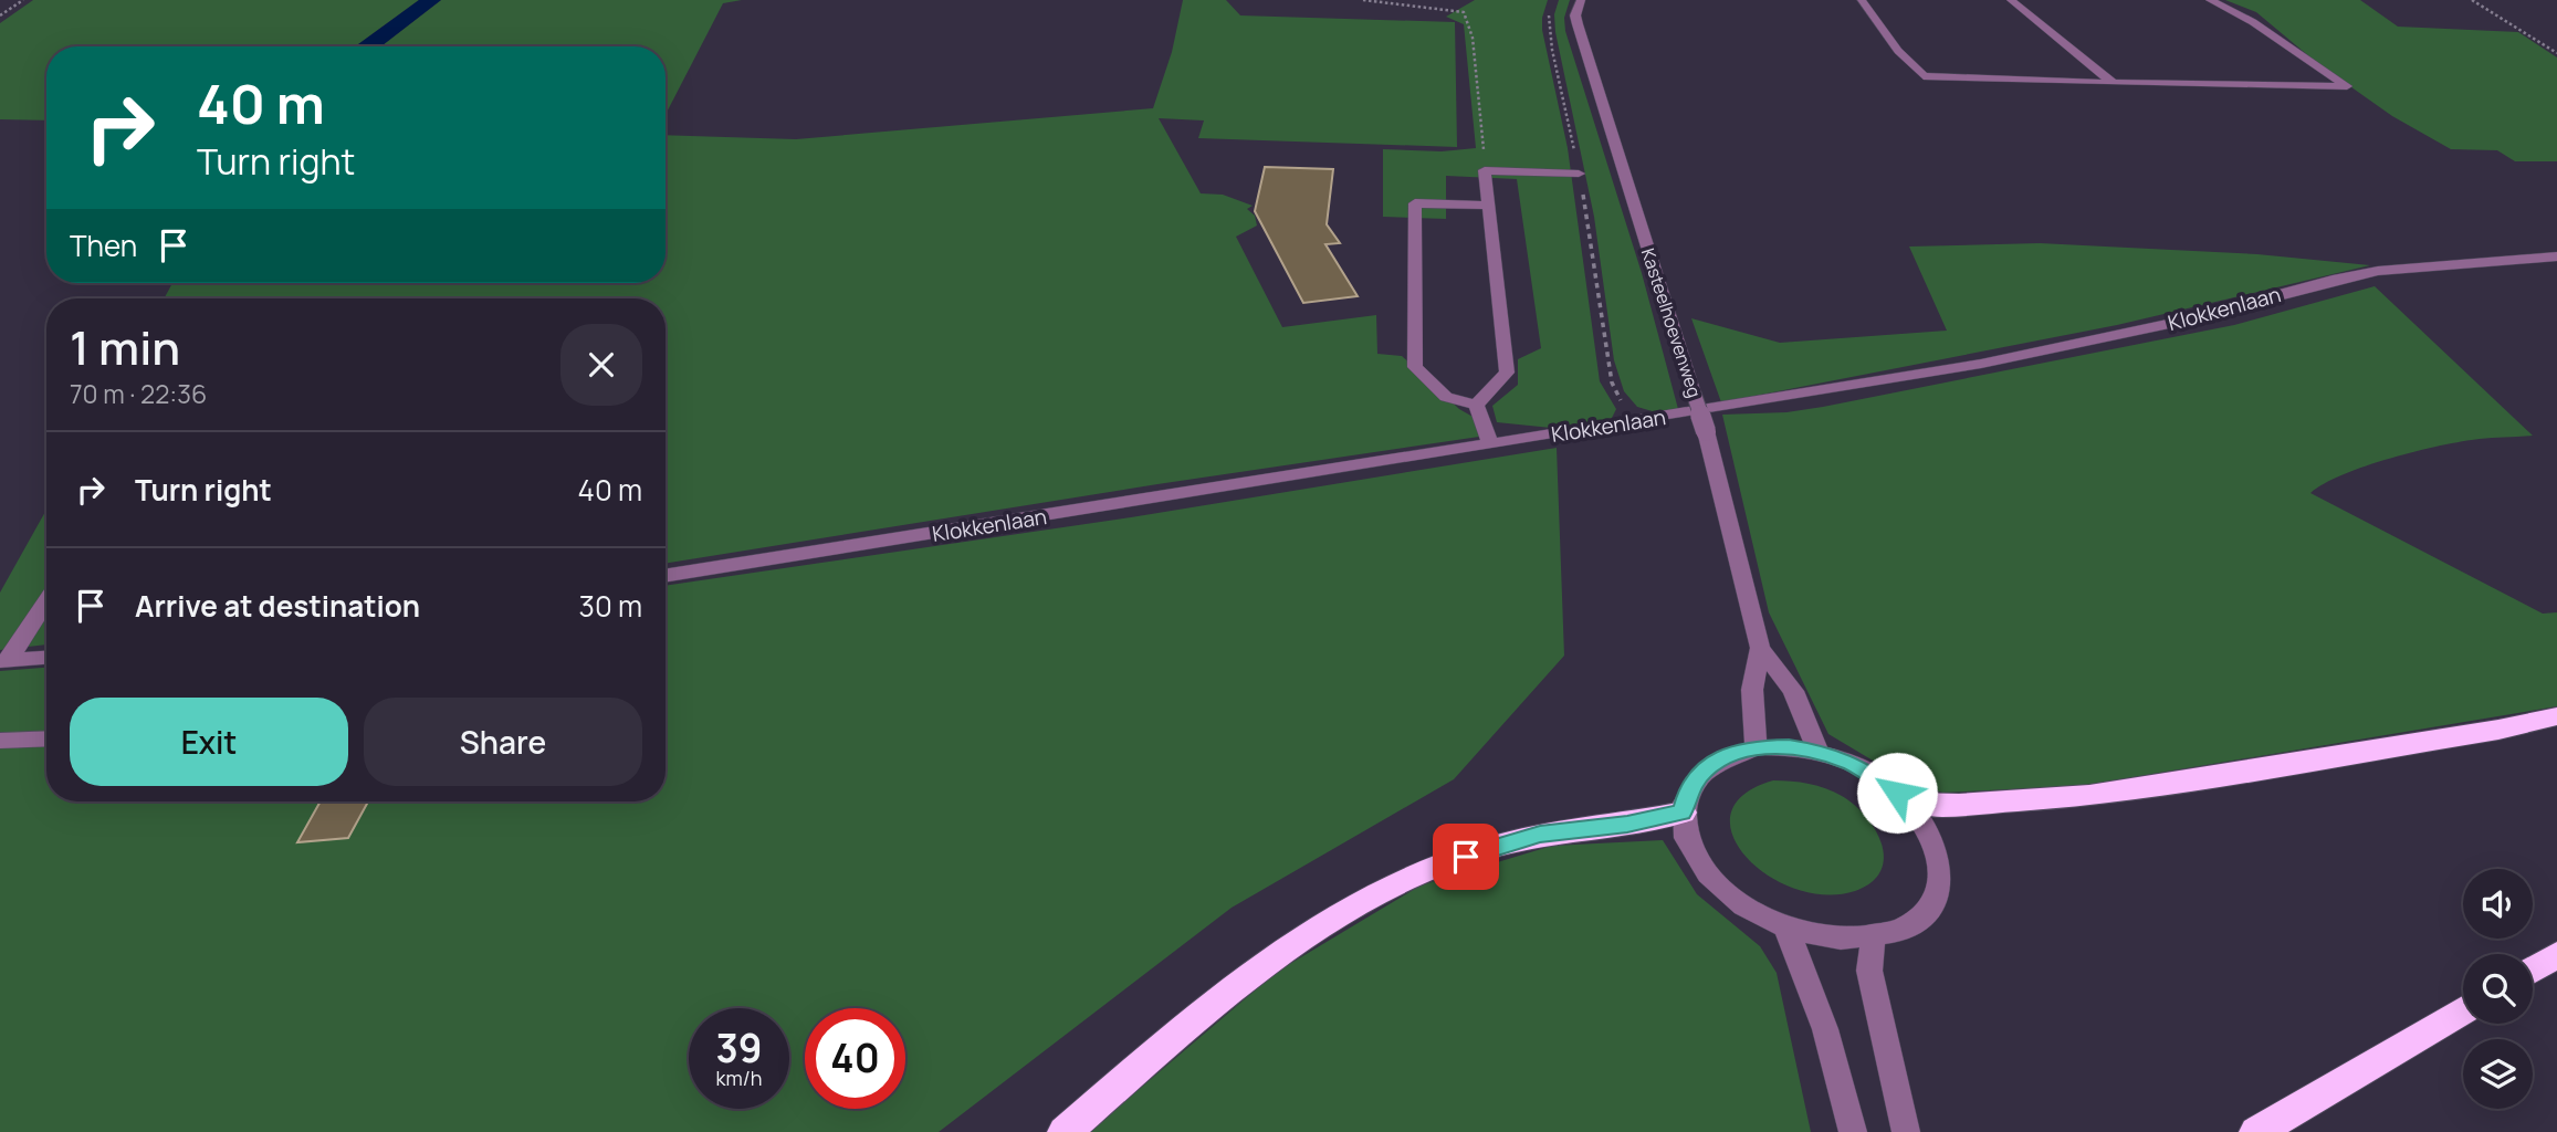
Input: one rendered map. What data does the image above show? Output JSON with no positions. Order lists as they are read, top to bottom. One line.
{"streets":{"street":["Klokkenlaan","Kasteelhoevenweg"]},"page":{"turn":["40 m","Turn right"],"then":"Then","heading":["1 min","70 m · 22:36"],"list":[{"name":"Turn right","value":"40 m"},{"name":"Arrive at destination","value":"30 m"}],"buttons":["Exit","Share"],"speed":"39 km/h","limit":"40"}}
